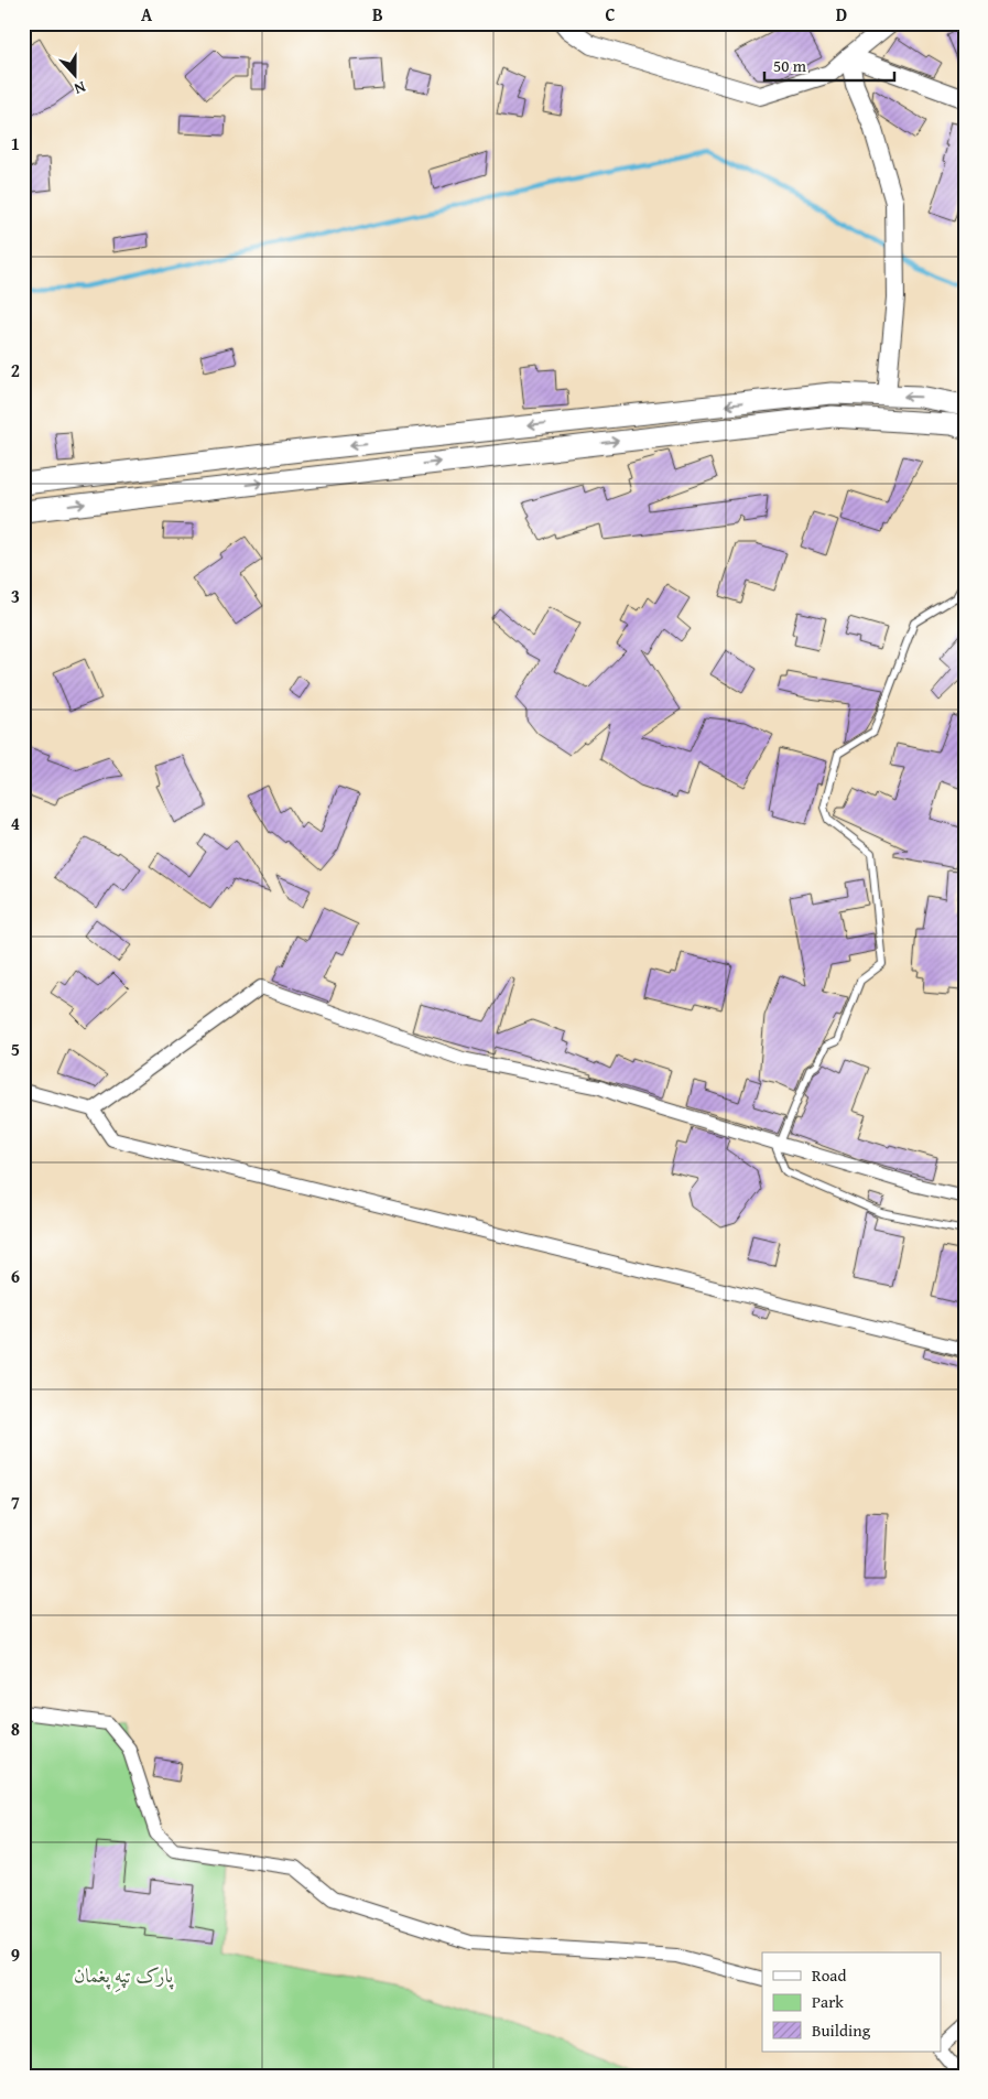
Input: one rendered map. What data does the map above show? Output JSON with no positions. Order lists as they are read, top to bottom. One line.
{"parks":["پارک تپهِ پغمان"],"legend":["Road","Park","Building"],"scale_bar":"50 m","north":"bottom","grid":{"columns":["A","B","C","D"],"rows":["1","2","3","4","5","6","7","8","9"]}}
